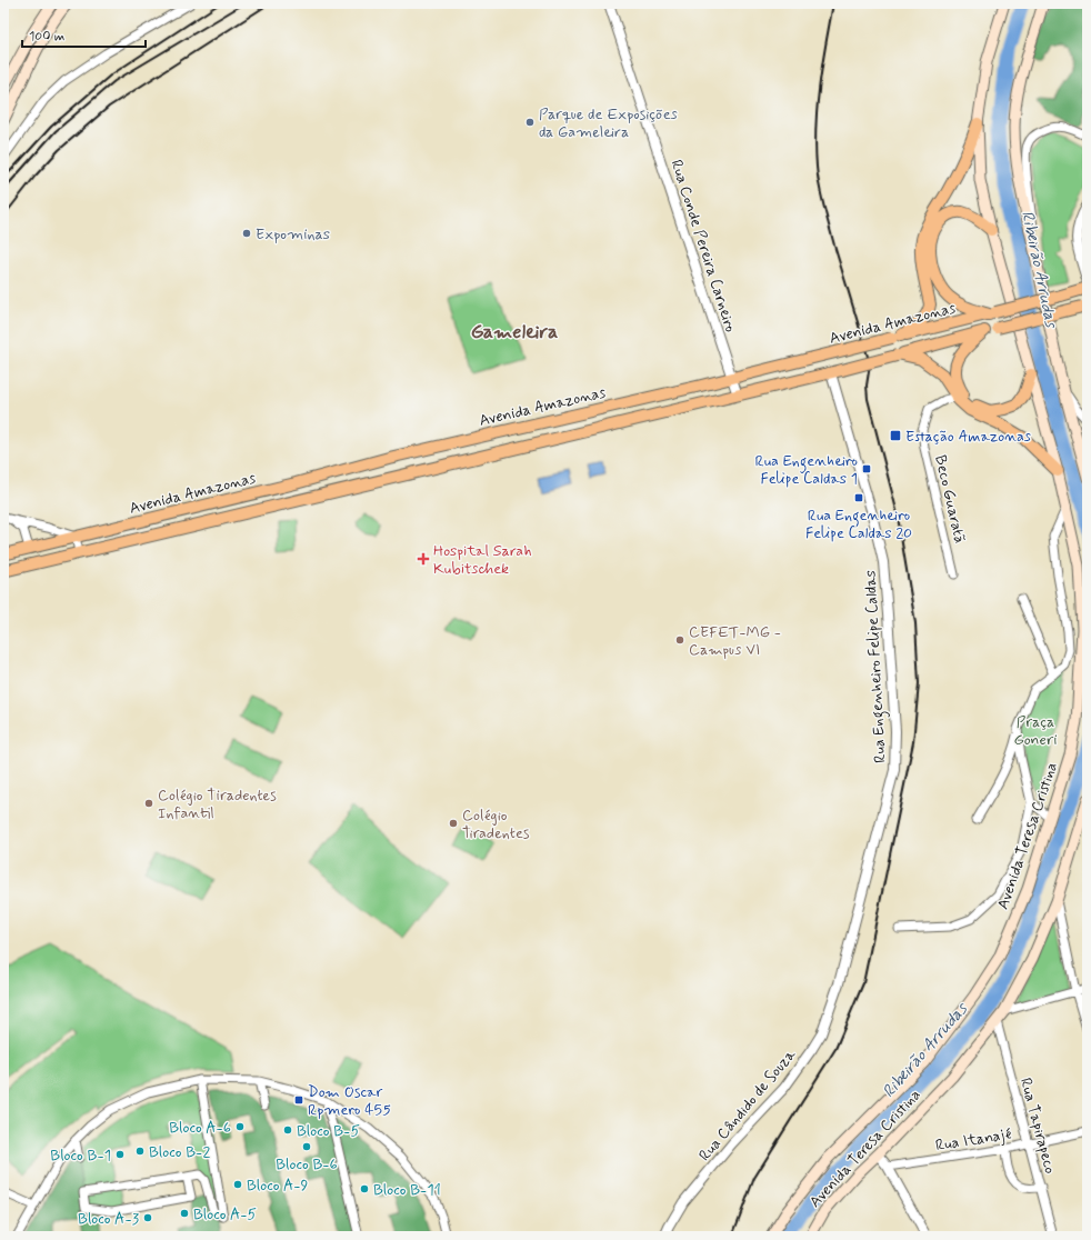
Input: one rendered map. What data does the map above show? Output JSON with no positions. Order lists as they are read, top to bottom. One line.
{"streets":{"main road":["Avenida Amazonas","Avenida Teresa Cristina"],"street":["Rua Conde Pereira Carneiro","Beco Guaratã","Rua Engenheiro Felipe Caldas","Rua Cândido de Souza","Rua Tapirapeco","Rua Itanajé"]},"crossings":[["Rua Conde Pereira Carneiro","Avenida Amazonas"],["Avenida Amazonas","Rua Engenheiro Felipe Caldas"],["Rua Engenheiro Felipe Caldas","Rua Cândido de Souza"],["Avenida Teresa Cristina","Rua Tapirapeco"],["Rua Tapirapeco","Rua Itanajé"]],"districts":["Gameleira"],"water":["Ribeirão Arrudas"],"parks":["Praça Goneri"],"places":{"other":["Parque de Exposições da Gameleira","Expominas","CEFET-MG - Campus VI","Colégio Tiradentes Infantil","Colégio Tiradentes","Bloco A-6","Bloco B-5","Bloco B-6","Bloco B-2","Bloco B-1","Bloco A-9","Bloco B-11","Bloco A-5","Bloco A-3"],"transit":["Estação Amazonas","Rua Engenheiro Felipe Caldas 1","Rua Engenheiro Felipe Caldas 20","Dom Oscar Rpmero 455"],"health":["Hospital Sarah Kubitschek"]},"scale_bar":"100 m"}
